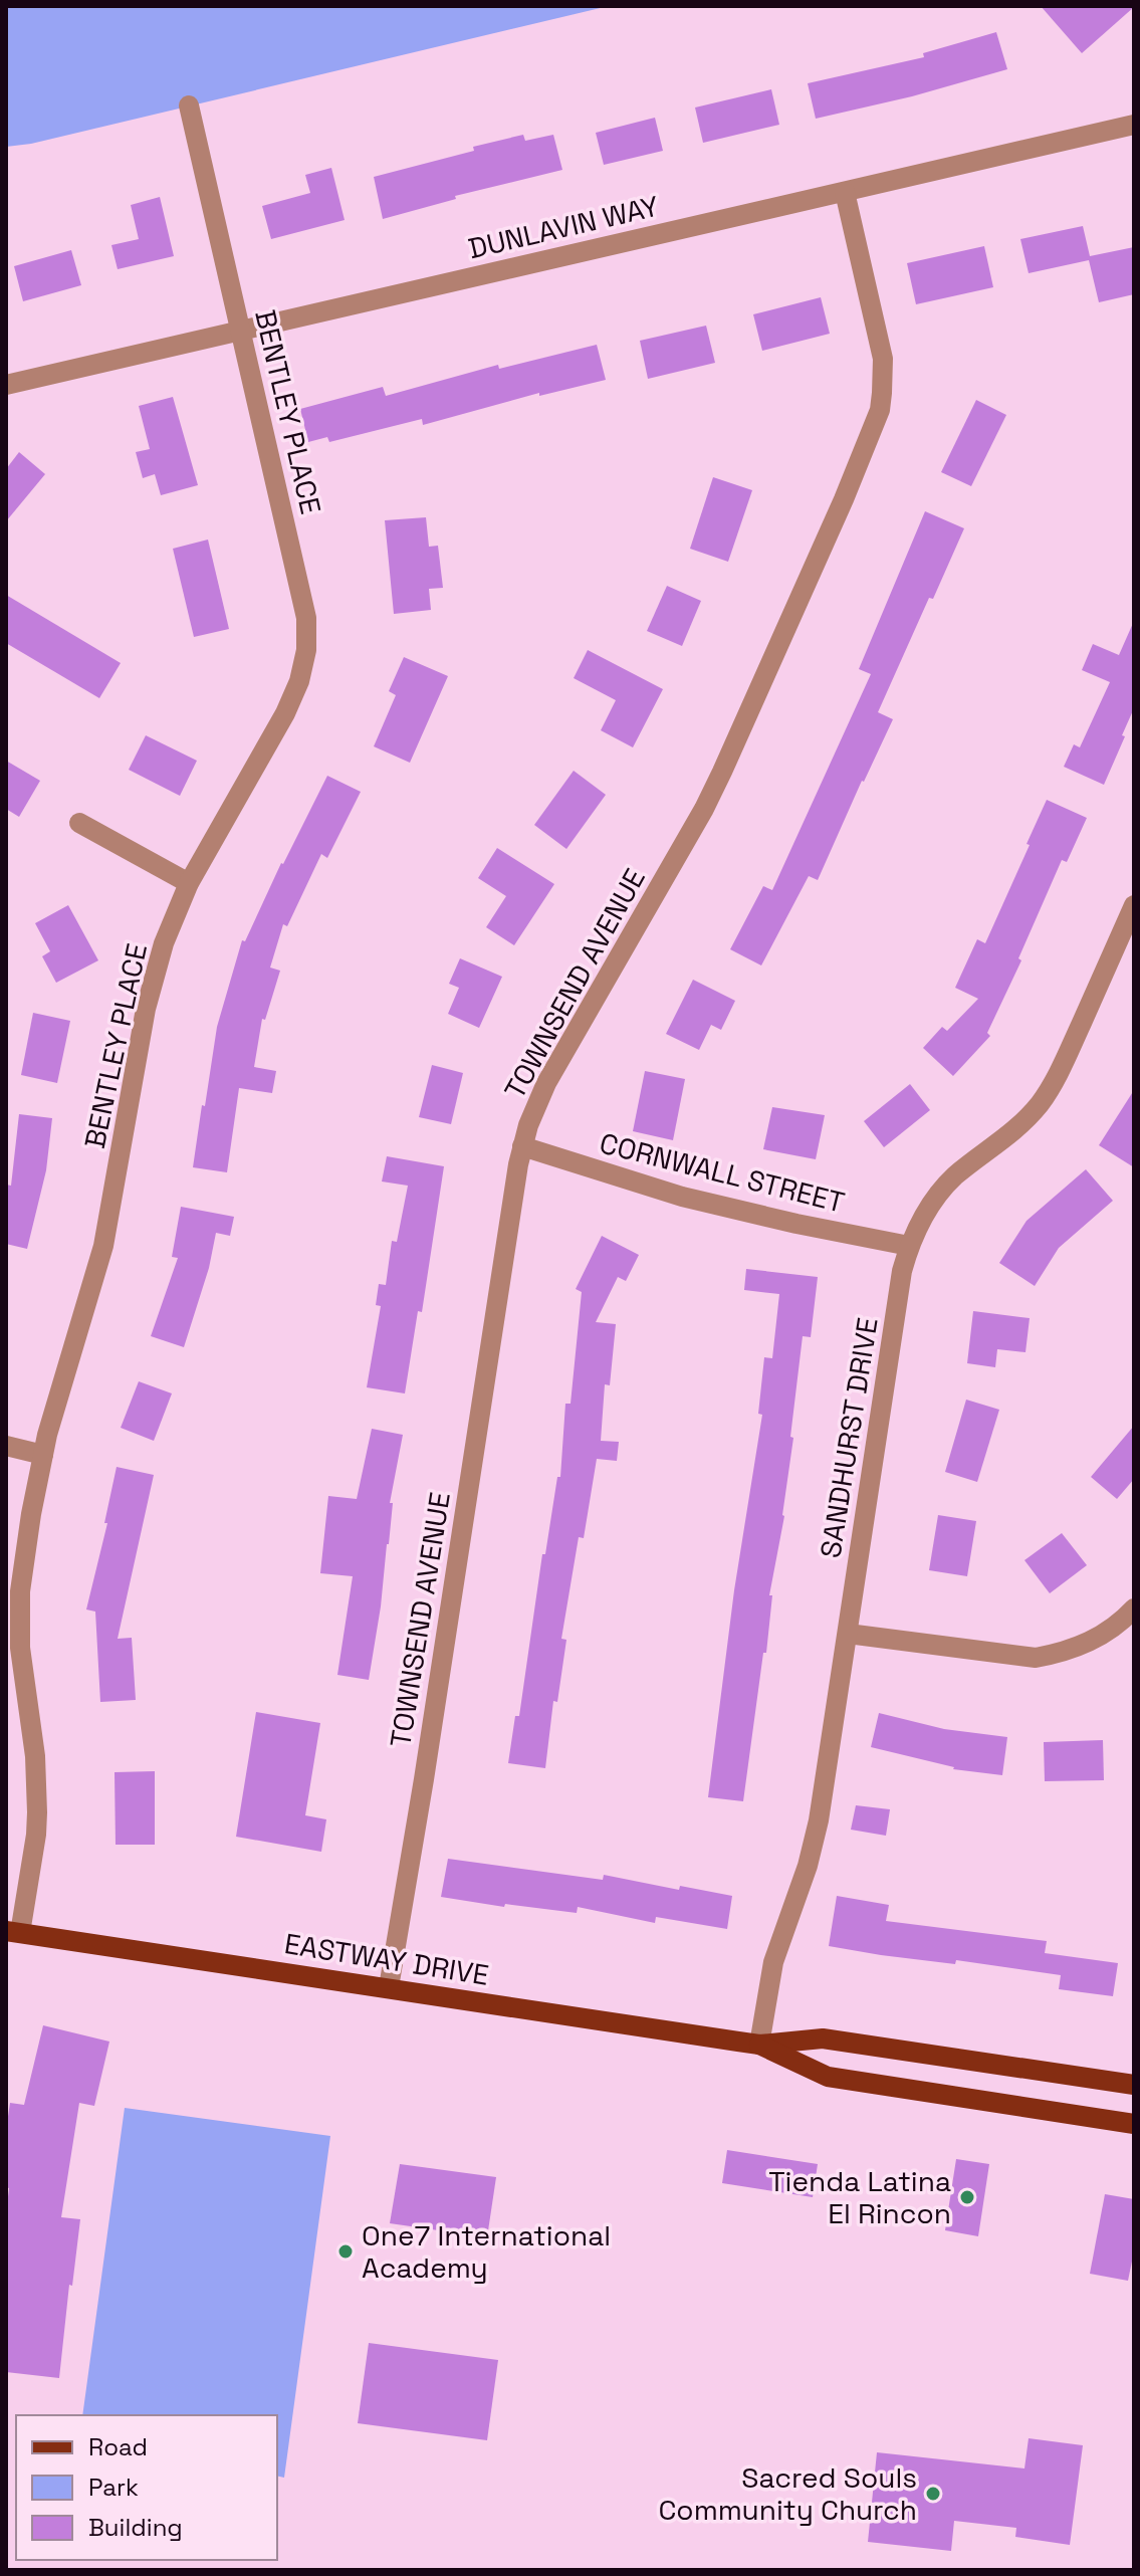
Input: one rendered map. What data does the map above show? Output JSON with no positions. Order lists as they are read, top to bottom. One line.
{"streets":{"main road":["EASTWAY DRIVE"],"street":["DUNLAVIN WAY","BENTLEY PLACE","TOWNSEND AVENUE","CORNWALL STREET","SANDHURST DRIVE"]},"crossings":[["DUNLAVIN WAY","BENTLEY PLACE"],["DUNLAVIN WAY","TOWNSEND AVENUE"],["BENTLEY PLACE","EASTWAY DRIVE"],["TOWNSEND AVENUE","CORNWALL STREET"],["TOWNSEND AVENUE","EASTWAY DRIVE"],["CORNWALL STREET","SANDHURST DRIVE"],["SANDHURST DRIVE","EASTWAY DRIVE"]],"places":["Tienda Latina El Rincon","One7 International Academy","Sacred Souls Community Church"],"legend":["Road","Park","Building"]}
